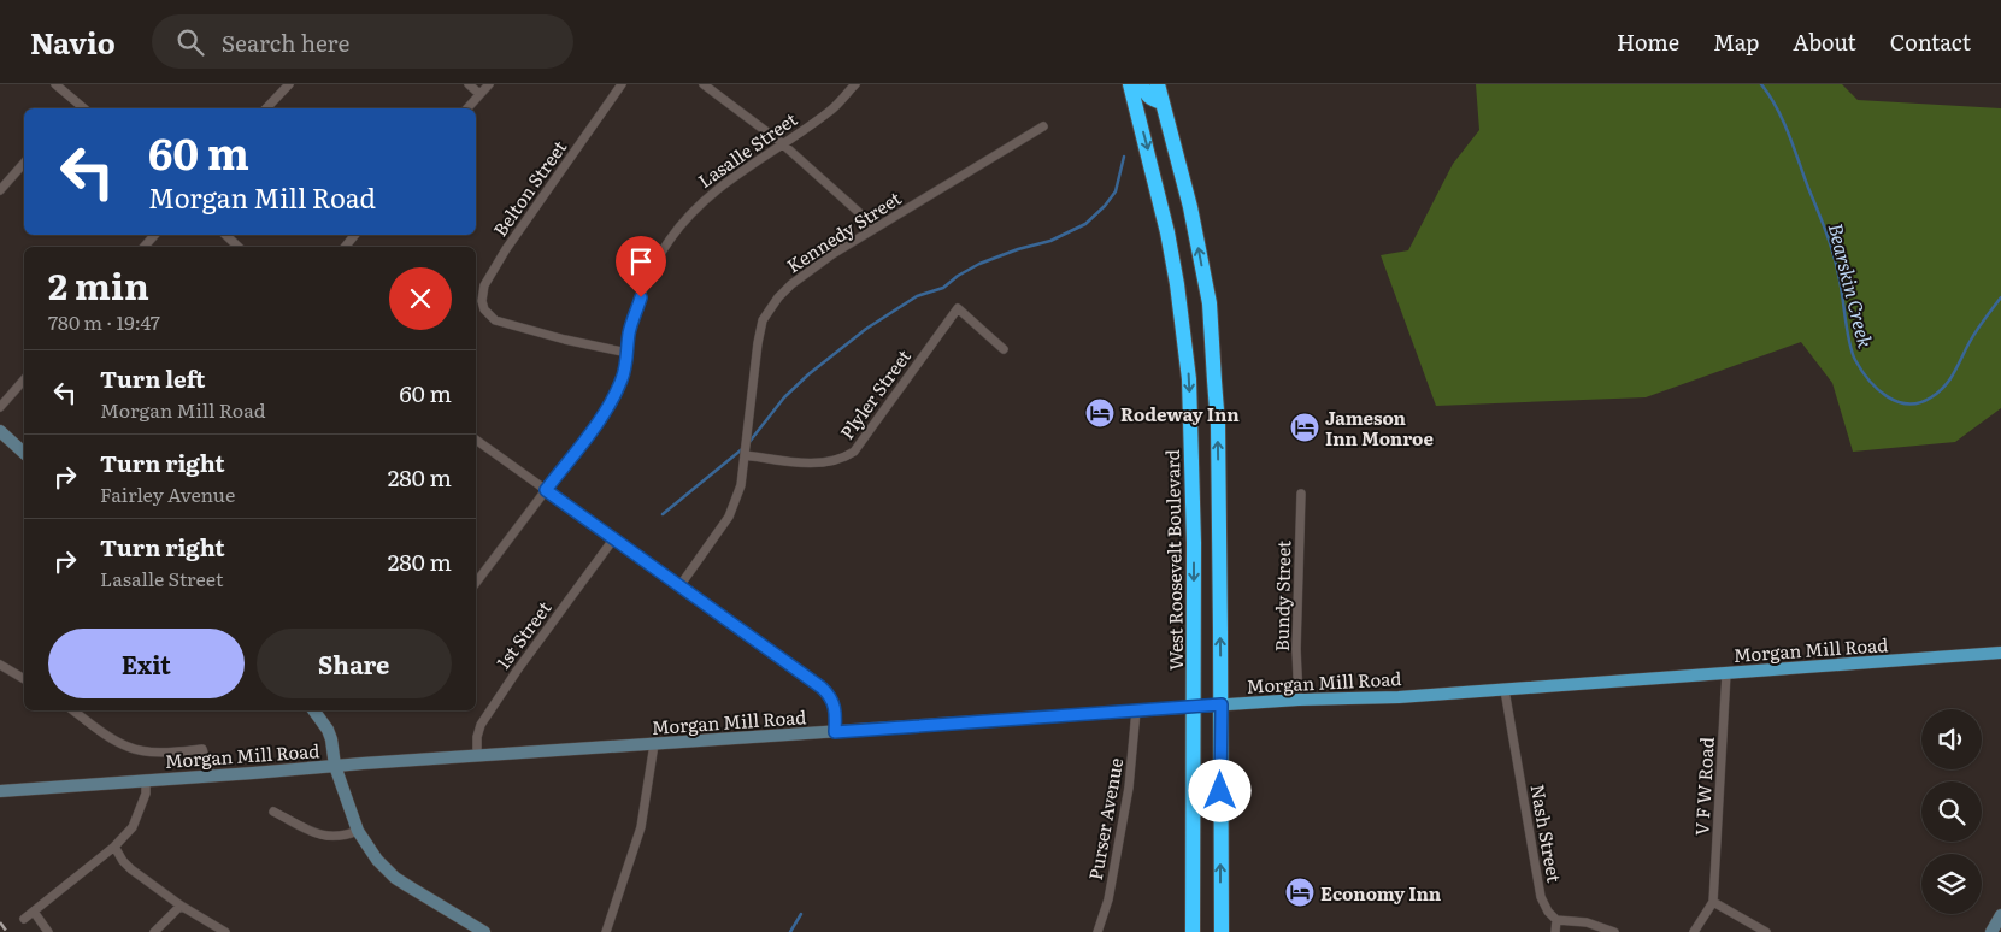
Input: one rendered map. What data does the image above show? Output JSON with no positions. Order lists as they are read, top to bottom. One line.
{"streets":{"highway":["West Roosevelt Boulevard"],"main road":["Morgan Mill Road"],"street":["Lasalle Street","Belton Street","Kennedy Street","Plyler Street","Bundy Street","1st Street","V F W Road","Purser Avenue","Nash Street"]},"crossings":[["Lasalle Street","Belton Street"],["Kennedy Street","Plyler Street"],["West Roosevelt Boulevard","Morgan Mill Road"],["Bundy Street","Morgan Mill Road"],["1st Street","Morgan Mill Road"],["Morgan Mill Road","V F W Road"],["Morgan Mill Road","Purser Avenue"],["Morgan Mill Road","Nash Street"]],"water":["Bearskin Creek"],"places":{"hotel":["Rodeway Inn","Jameson Inn Monroe","Economy Inn"]},"page":{"header":"Navio","search":"Search here","nav":["Home","Map","About","Contact"],"turn":["60 m","Morgan Mill Road"],"heading":["2 min","780 m · 19:47"],"list":[{"name":"Turn left","note":"Morgan Mill Road","value":"60 m"},{"name":"Turn right","note":"Fairley Avenue","value":"280 m"},{"name":"Turn right","note":"Lasalle Street","value":"280 m"}],"buttons":["Exit","Share"]}}
